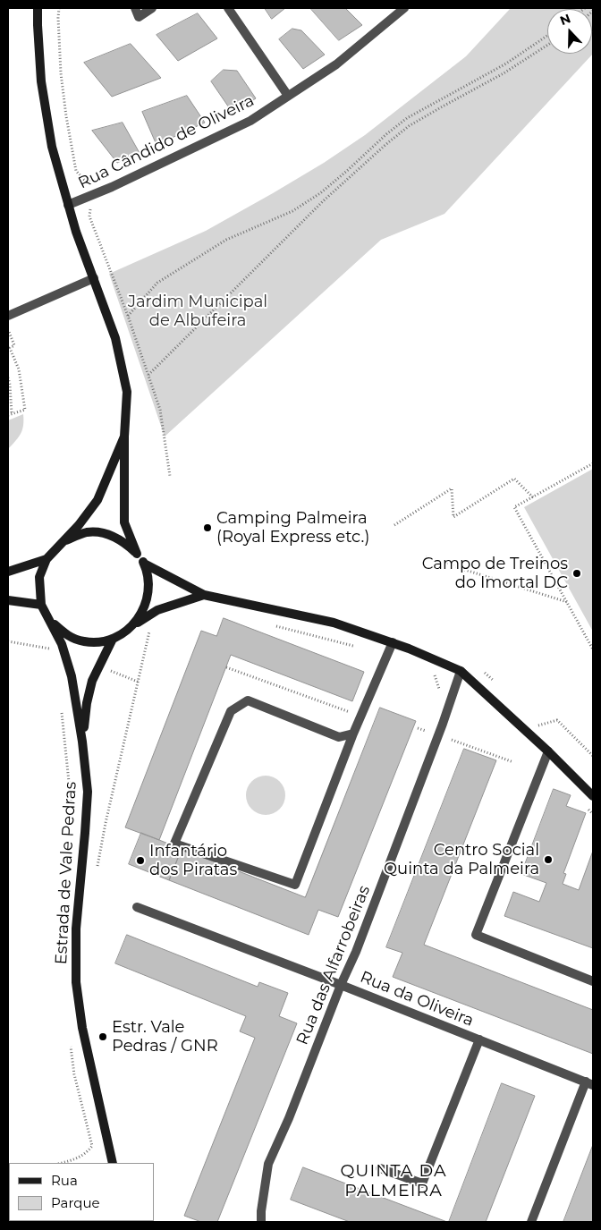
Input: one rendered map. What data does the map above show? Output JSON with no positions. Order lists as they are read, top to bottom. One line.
{"streets":{"main road":["Estrada de Vale Pedras"],"street":["Rua Cândido de Oliveira","Rua das Alfarrobeiras","Rua da Oliveira"]},"crossings":[["Rua das Alfarrobeiras","Rua da Oliveira"]],"districts":["QUINTA DA PALMEIRA"],"parks":["Jardim Municipal de Albufeira"],"places":["Camping Palmeira (Royal Express etc.)","Campo de Treinos do Imortal DC","Centro Social Quinta da Palmeira","Infantário dos Piratas","Estr. Vale Pedras / GNR"],"legend":["Rua","Parque"],"north":"top"}
